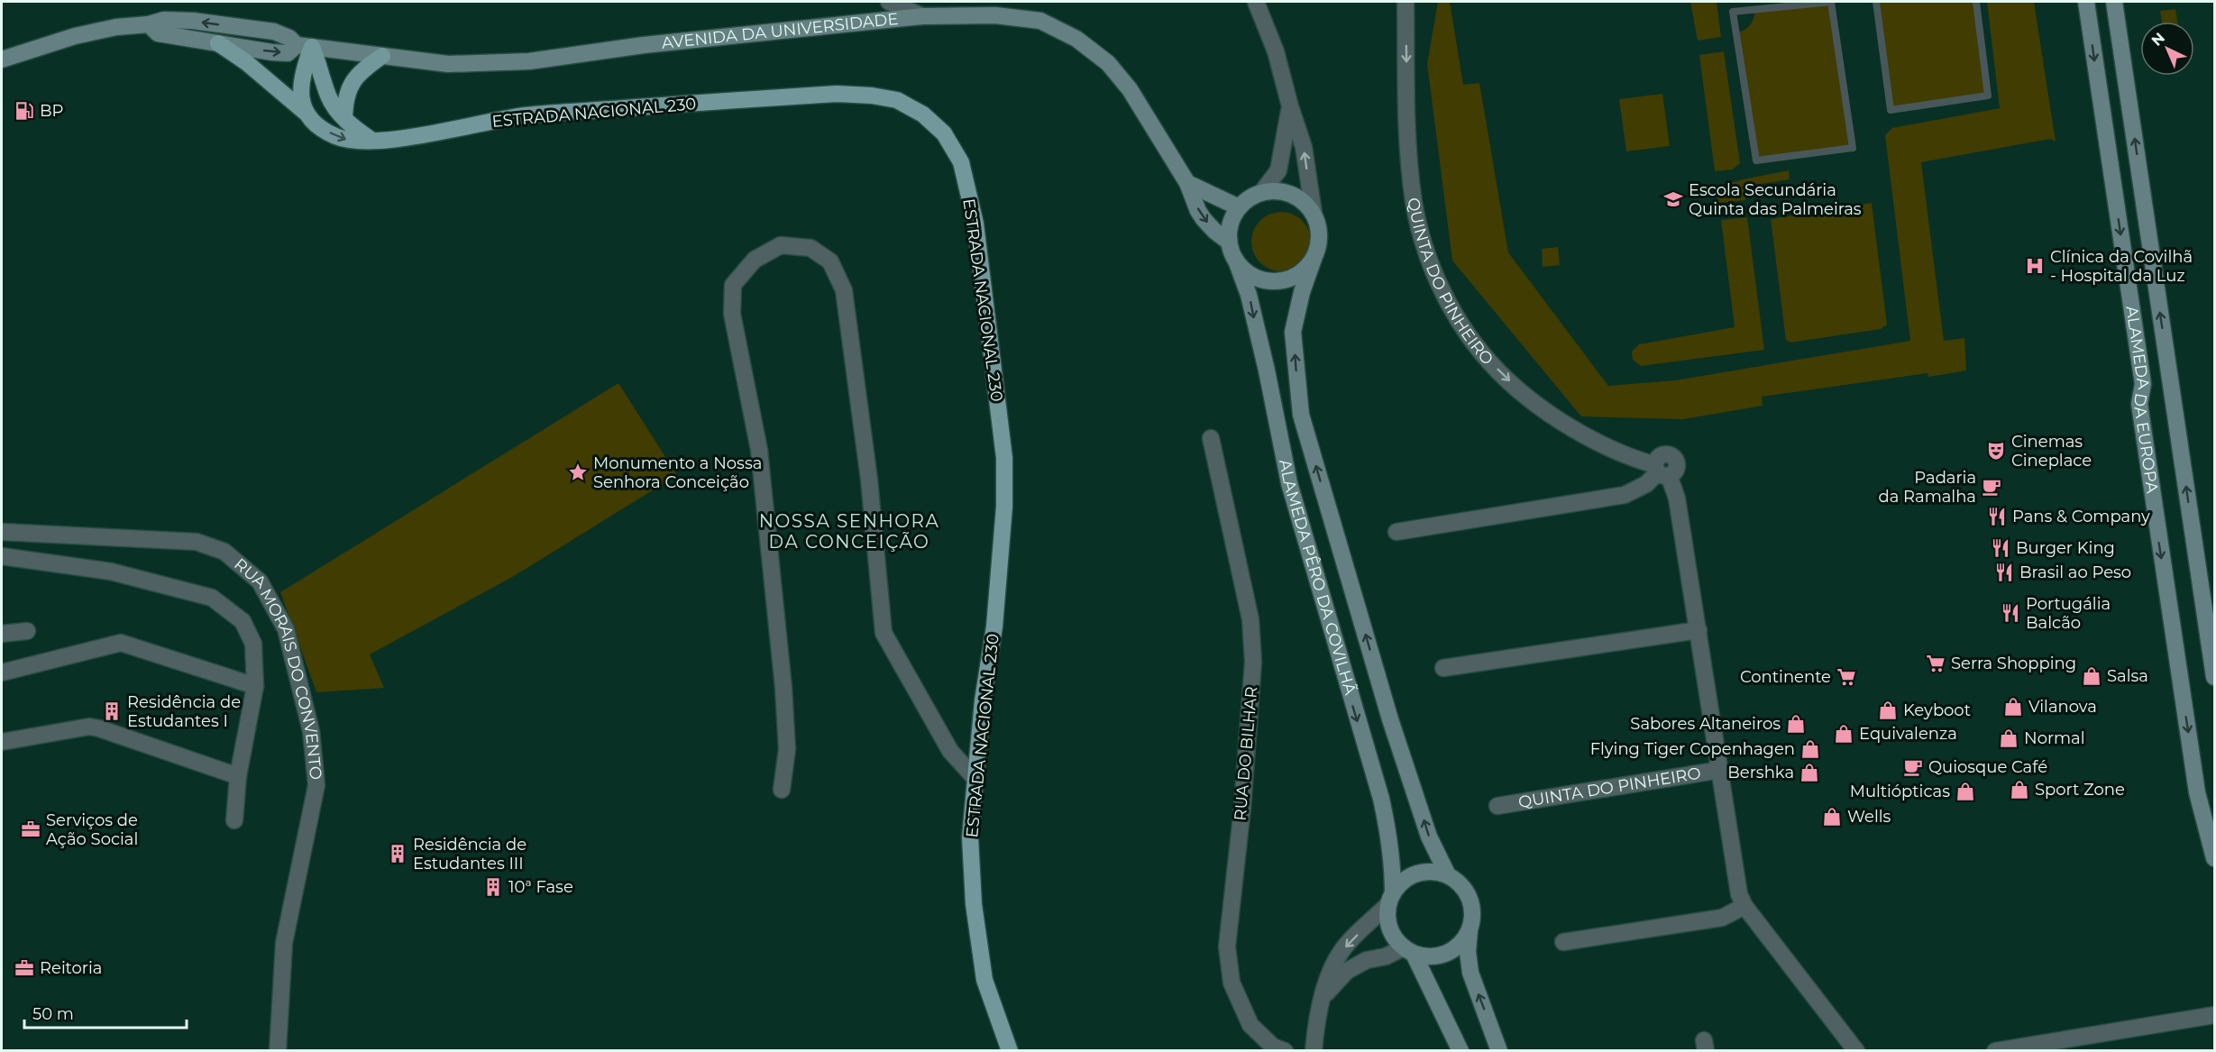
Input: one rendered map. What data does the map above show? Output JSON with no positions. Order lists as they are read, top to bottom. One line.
{"streets":{"main road":["AVENIDA DA UNIVERSIDADE","ESTRADA NACIONAL 230","ALAMEDA DA EUROPA","ALAMEDA PÊRO DA COVILHÃ"],"street":["QUINTA DO PINHEIRO","RUA MORAIS DO CONVENTO","RUA DO BILHAR"]},"crossings":[["AVENIDA DA UNIVERSIDADE","ESTRADA NACIONAL 230"],["AVENIDA DA UNIVERSIDADE","ALAMEDA PÊRO DA COVILHÃ"]],"districts":["NOSSA SENHORA DA CONCEIÇÃO"],"places":{"fuel station":["BP"],"school or university":["Escola Secundária Quinta das Palmeiras"],"hospital":["Clínica da Covilhã - Hospital da Luz"],"theatre":["Cinemas Cineplace"],"place":["Monumento a Nossa Senhora Conceição"],"cafe":["Padaria da Ramalha","Quiosque Café"],"restaurant":["Pans & Company","Burger King","Brasil ao Peso","Portugália Balcão"],"supermarket":["Serra Shopping","Continente"],"shop":["Salsa","Vilanova","Keyboot","Sabores Altaneiros","Equivalenza","Normal","Flying Tiger Copenhagen","Bershka","Sport Zone","Multiópticas","Wells"],"building":["Residência de Estudantes I","Residência de Estudantes III","10ª Fase"],"office":["Serviços de Ação Social","Reitoria"]},"scale_bar":"50 m","north":"top left"}
